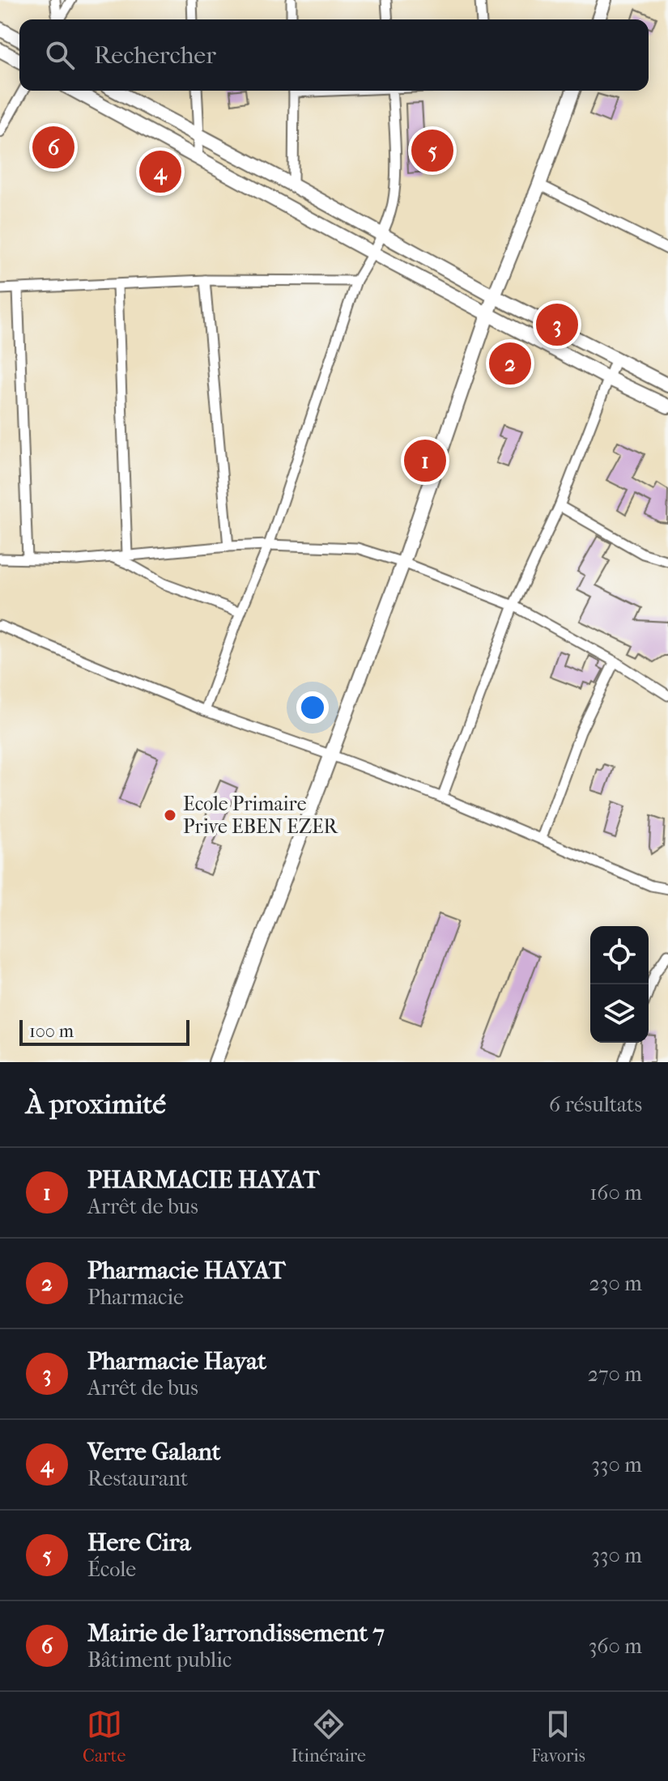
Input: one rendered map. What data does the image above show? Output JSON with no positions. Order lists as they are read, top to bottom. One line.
{"places":["Ecole Primaire Prive EBEN EZER"],"scale_bar":"100 m","page":{"search":"Rechercher","pins":["6","5","4","3","2","1"],"scale":"100 m","heading":["À proximité","6 résultats"],"list":[{"mark":"1","name":"PHARMACIE HAYAT","note":"Arrêt de bus","value":"160 m"},{"mark":"2","name":"Pharmacie HAYAT","note":"Pharmacie","value":"230 m"},{"mark":"3","name":"Pharmacie Hayat","note":"Arrêt de bus","value":"270 m"},{"mark":"4","name":"Verre Galant","note":"Restaurant","value":"330 m"},{"mark":"5","name":"Here Cira","note":"École","value":"330 m"},{"mark":"6","name":"Mairie de l'arrondissement 7","note":"Bâtiment public","value":"360 m"}],"nav":["Carte","Itinéraire","Favoris"]}}
